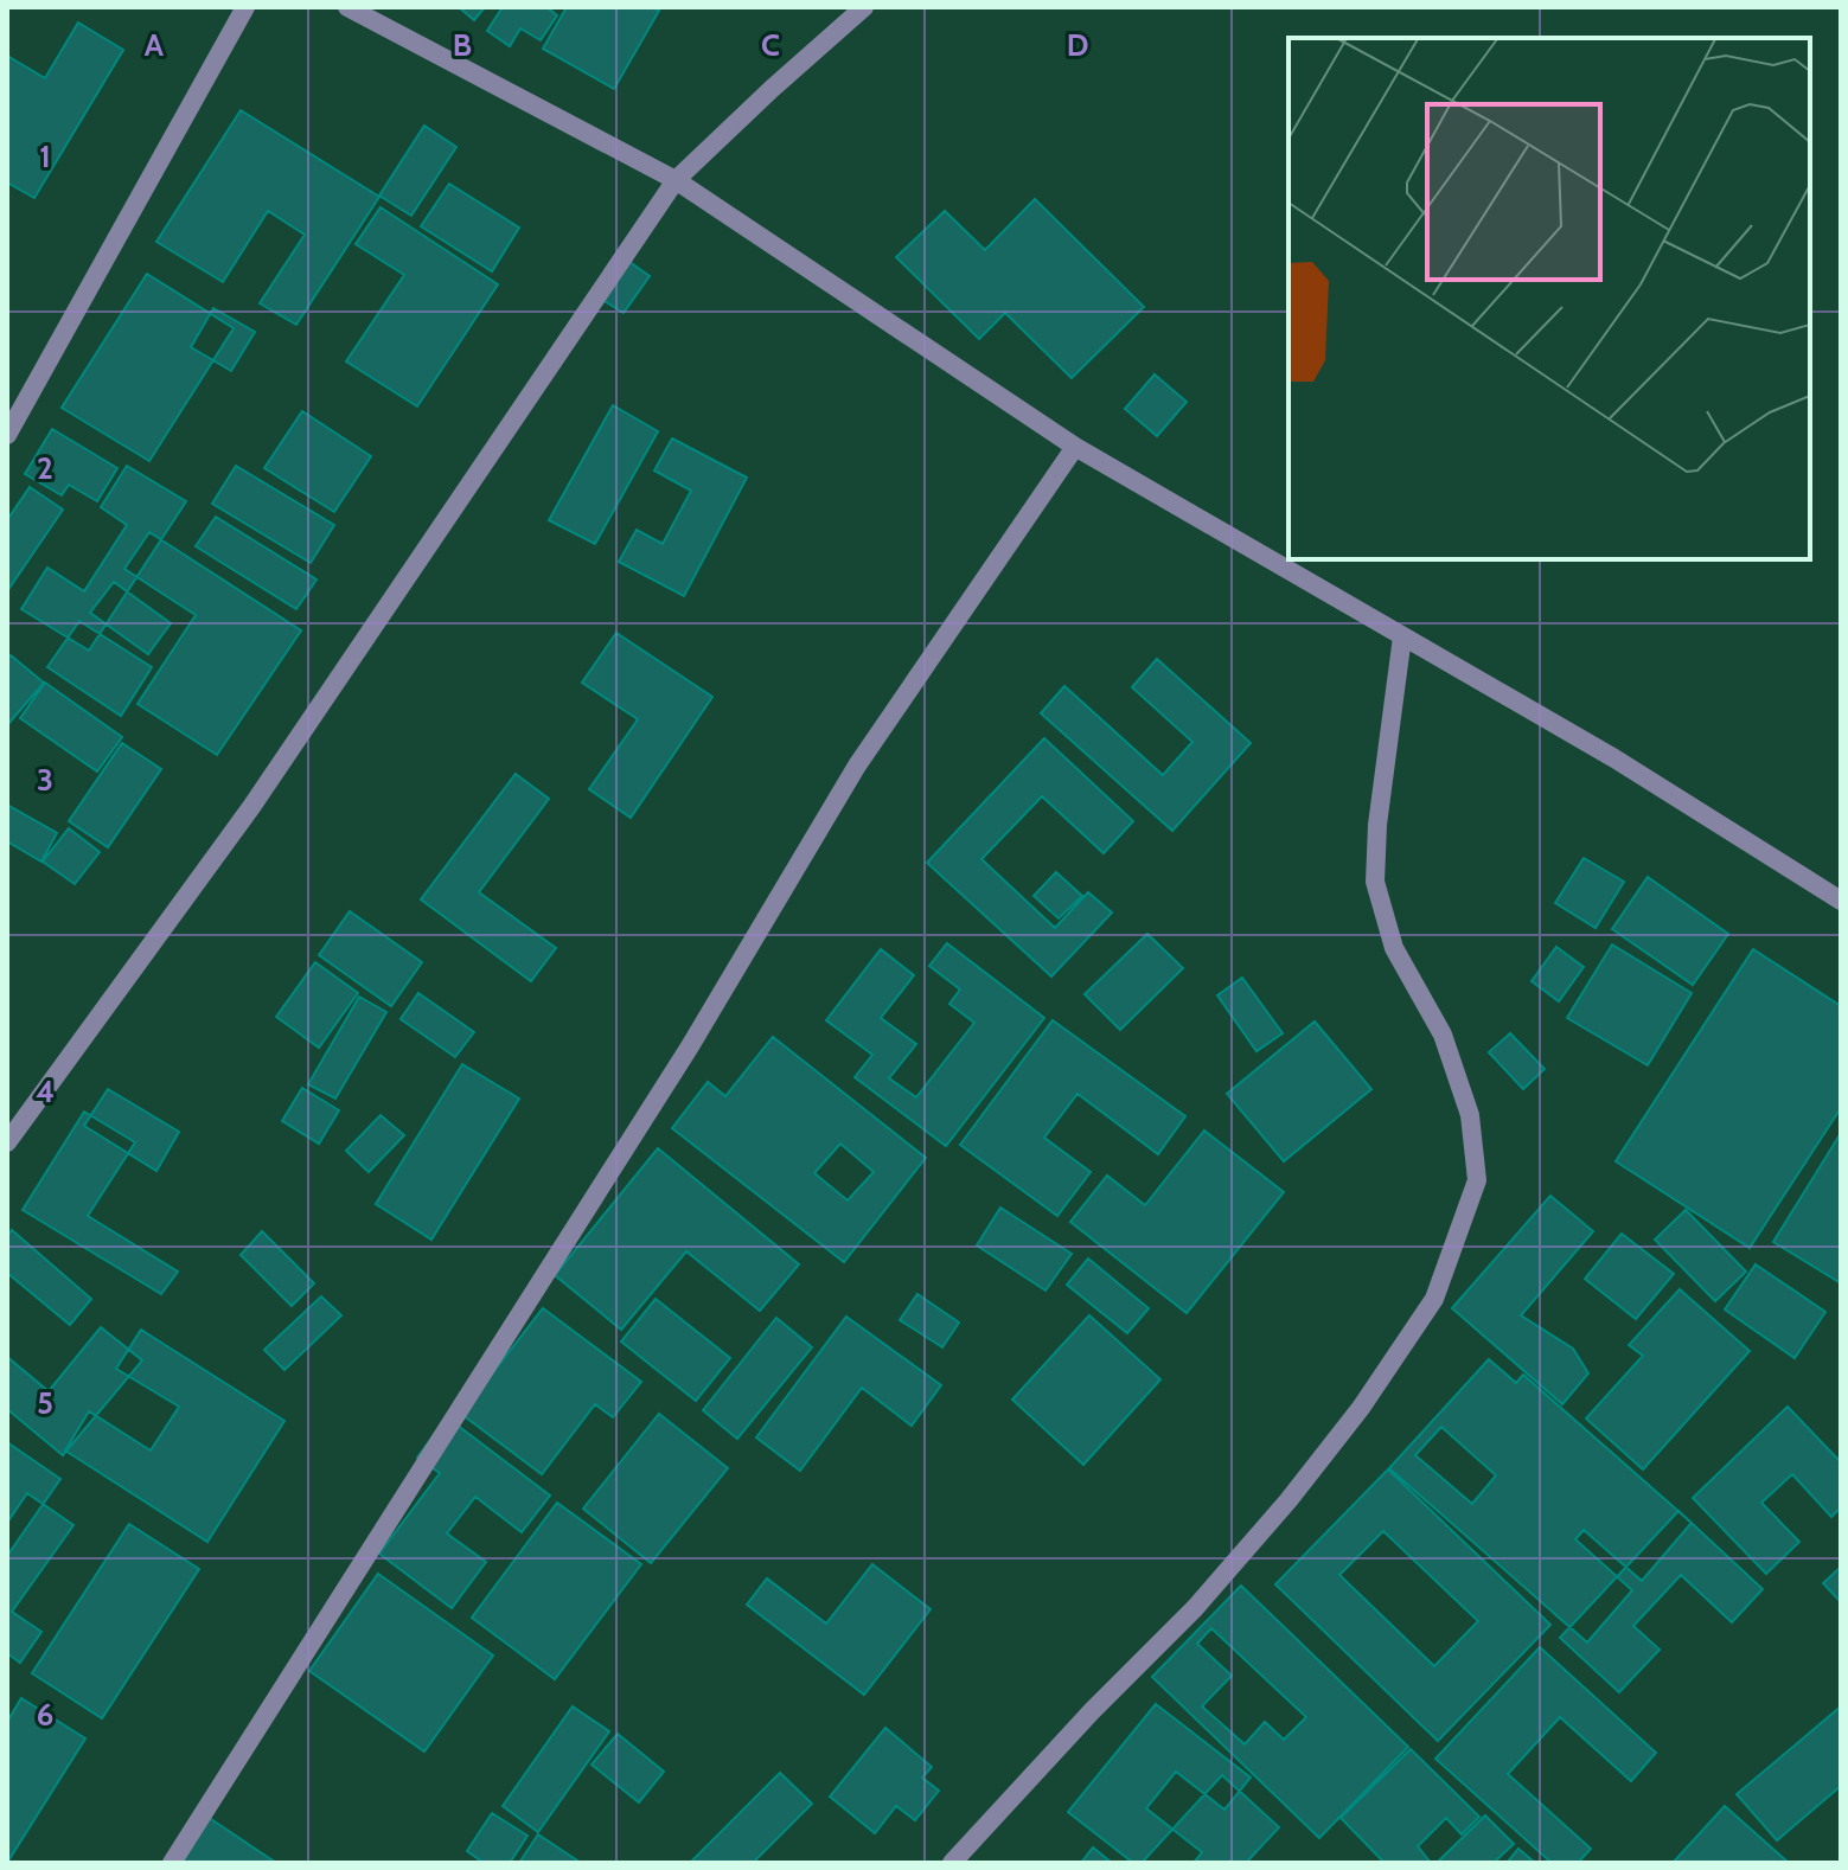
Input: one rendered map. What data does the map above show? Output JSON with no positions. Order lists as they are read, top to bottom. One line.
{"grid":{"columns":["A","B","C","D"],"rows":["1","2","3","4","5","6"]}}
